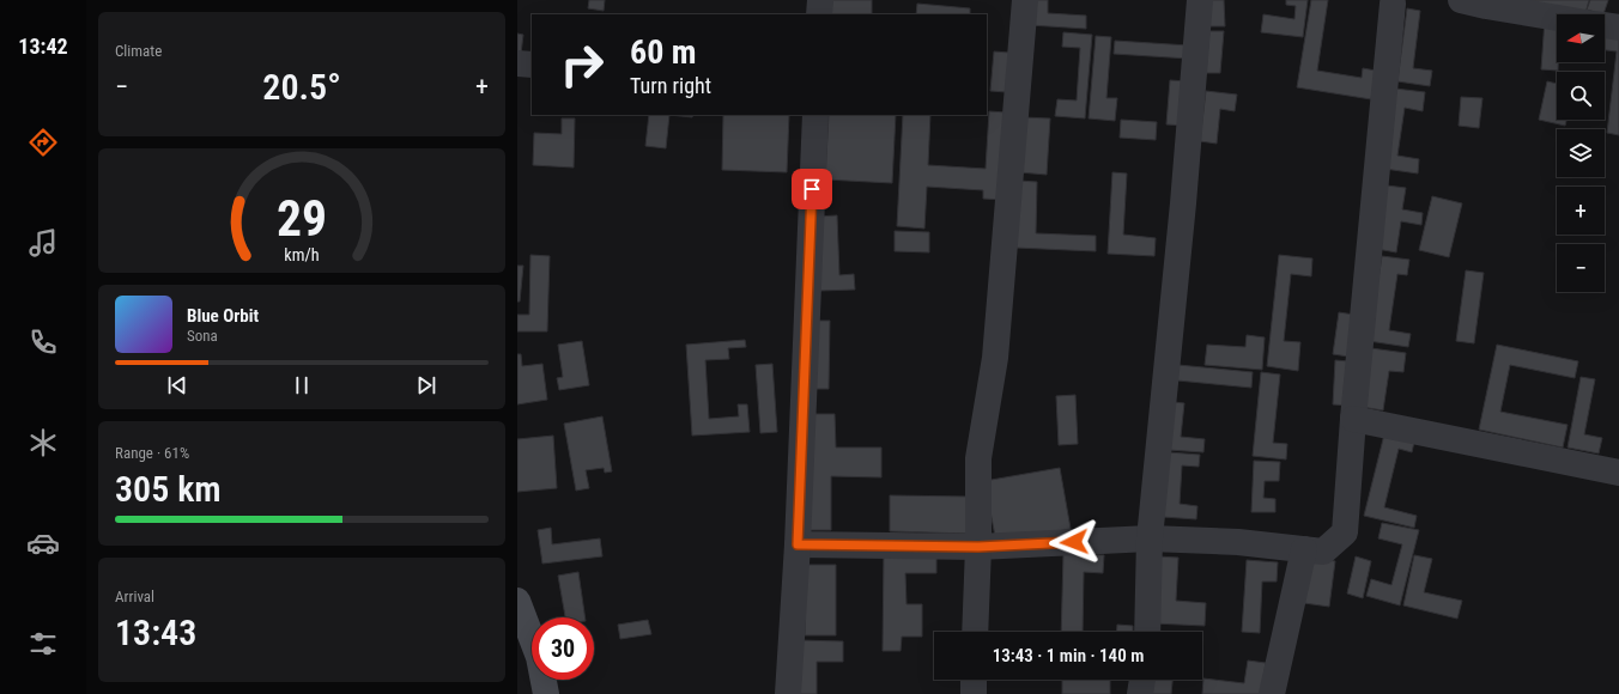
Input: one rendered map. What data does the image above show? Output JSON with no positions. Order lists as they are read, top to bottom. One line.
{"north":"left","page":{"tabs":"13:42","tile":["Climate",["Range · 61%","305 km"],["Arrival","13:43"]],"map_buttons":["+","−"],"turn":["60 m","Turn right"],"heat":["−","20.5°","+"],"song":["Blue Orbit","Sona"],"limit":"30","trip":"13:43 · 1 min · 140 m","gauge":["29","km/h"]}}
